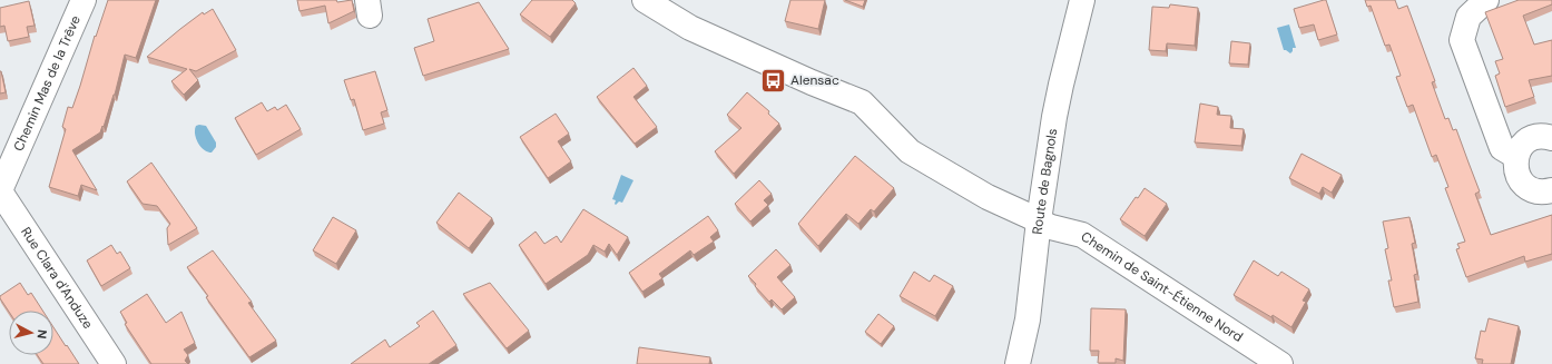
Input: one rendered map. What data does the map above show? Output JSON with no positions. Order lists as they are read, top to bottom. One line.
{"streets":{"street":["Chemin Mas de la Trêve","Route de Bagnols","Rue Clara d'Anduze","Chemin de Saint-Étienne Nord"]},"crossings":[["Chemin Mas de la Trêve","Rue Clara d'Anduze"],["Route de Bagnols","Chemin de Saint-Étienne Nord"]],"places":{"bus stop":["Alensac"]},"north":"right"}
